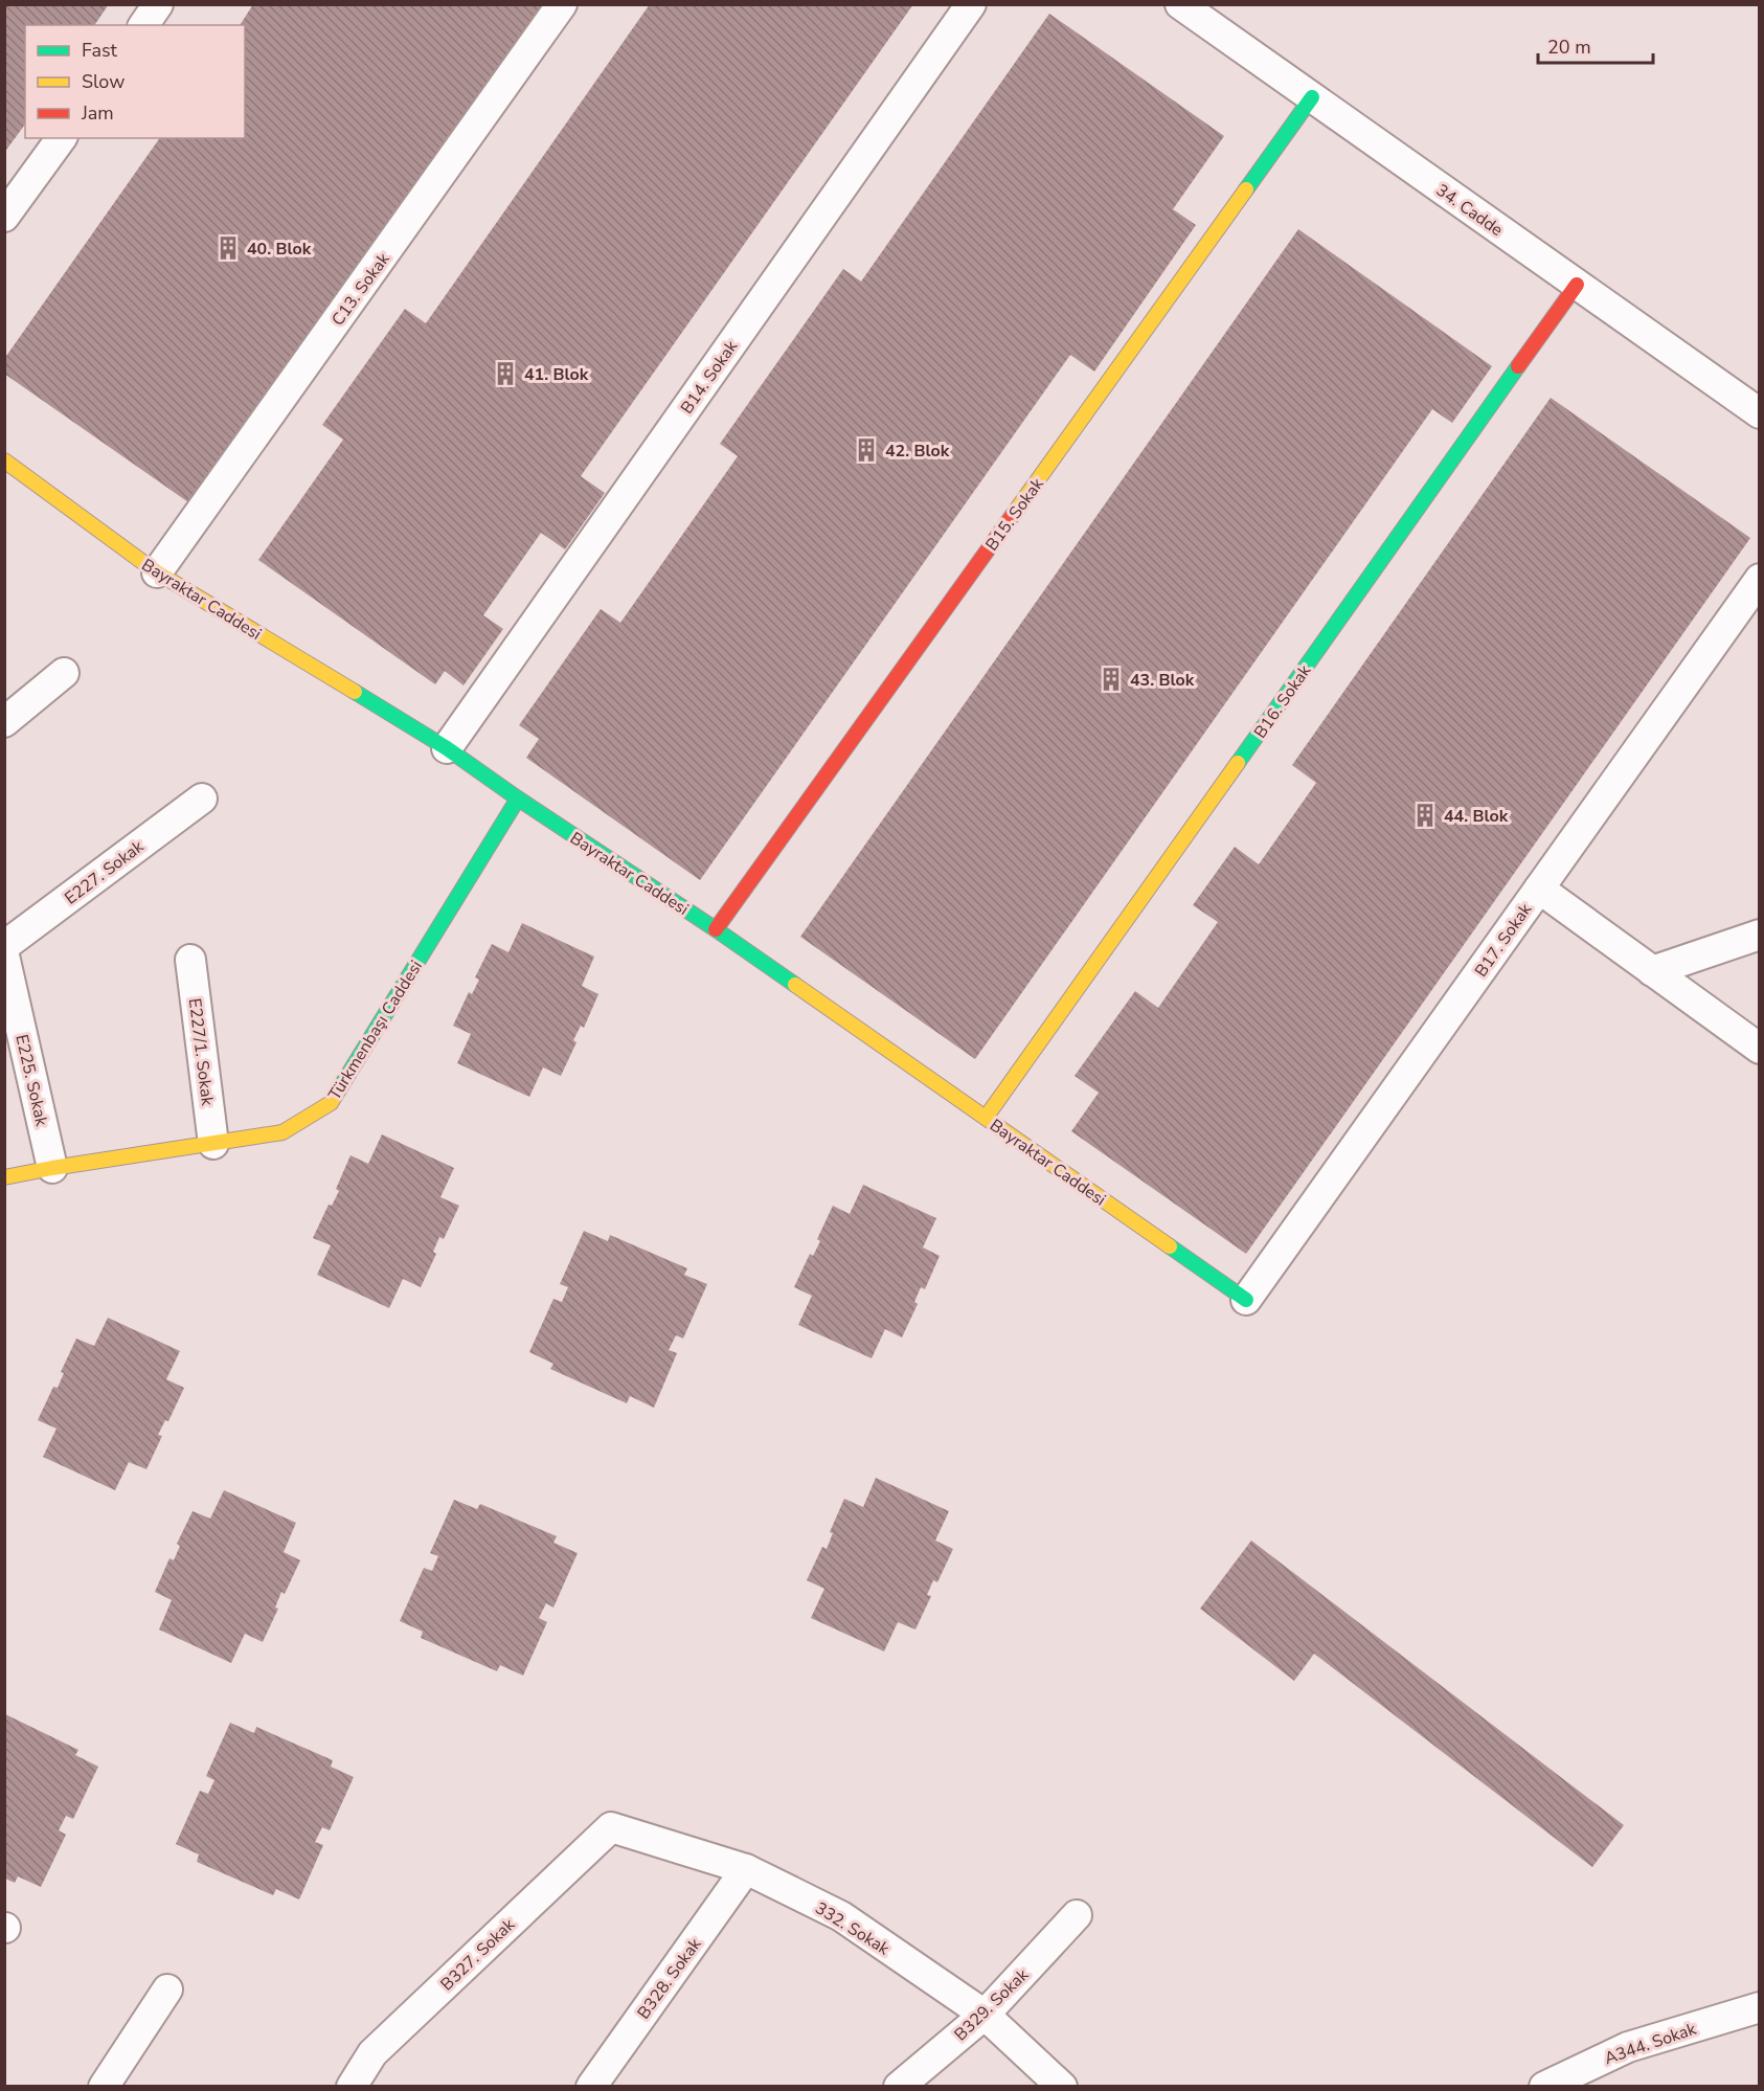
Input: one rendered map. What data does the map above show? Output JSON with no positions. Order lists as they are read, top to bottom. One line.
{"streets":{"main road":["B15. Sokak","Bayraktar Caddesi","B16. Sokak","Türkmenbaşı Caddesi"],"street":["34. Cadde","C13. Sokak","B14. Sokak","E227. Sokak","B17. Sokak","E227/1. Sokak","E225. Sokak","332. Sokak","B327. Sokak","B328. Sokak","B329. Sokak","A344. Sokak"]},"crossings":[["34. Cadde","B15. Sokak"],["34. Cadde","B16. Sokak"],["C13. Sokak","Bayraktar Caddesi"],["B14. Sokak","Bayraktar Caddesi"],["B15. Sokak","Bayraktar Caddesi"],["Bayraktar Caddesi","B16. Sokak"],["Bayraktar Caddesi","B17. Sokak"],["Bayraktar Caddesi","Türkmenbaşı Caddesi"],["Türkmenbaşı Caddesi","E227/1. Sokak"],["Türkmenbaşı Caddesi","E225. Sokak"],["332. Sokak","B327. Sokak"],["332. Sokak","B328. Sokak"],["332. Sokak","B329. Sokak"]],"places":{"building":["40. Blok","41. Blok","42. Blok","43. Blok","44. Blok"]},"legend":["Fast","Slow","Jam"],"scale_bar":"20 m"}
